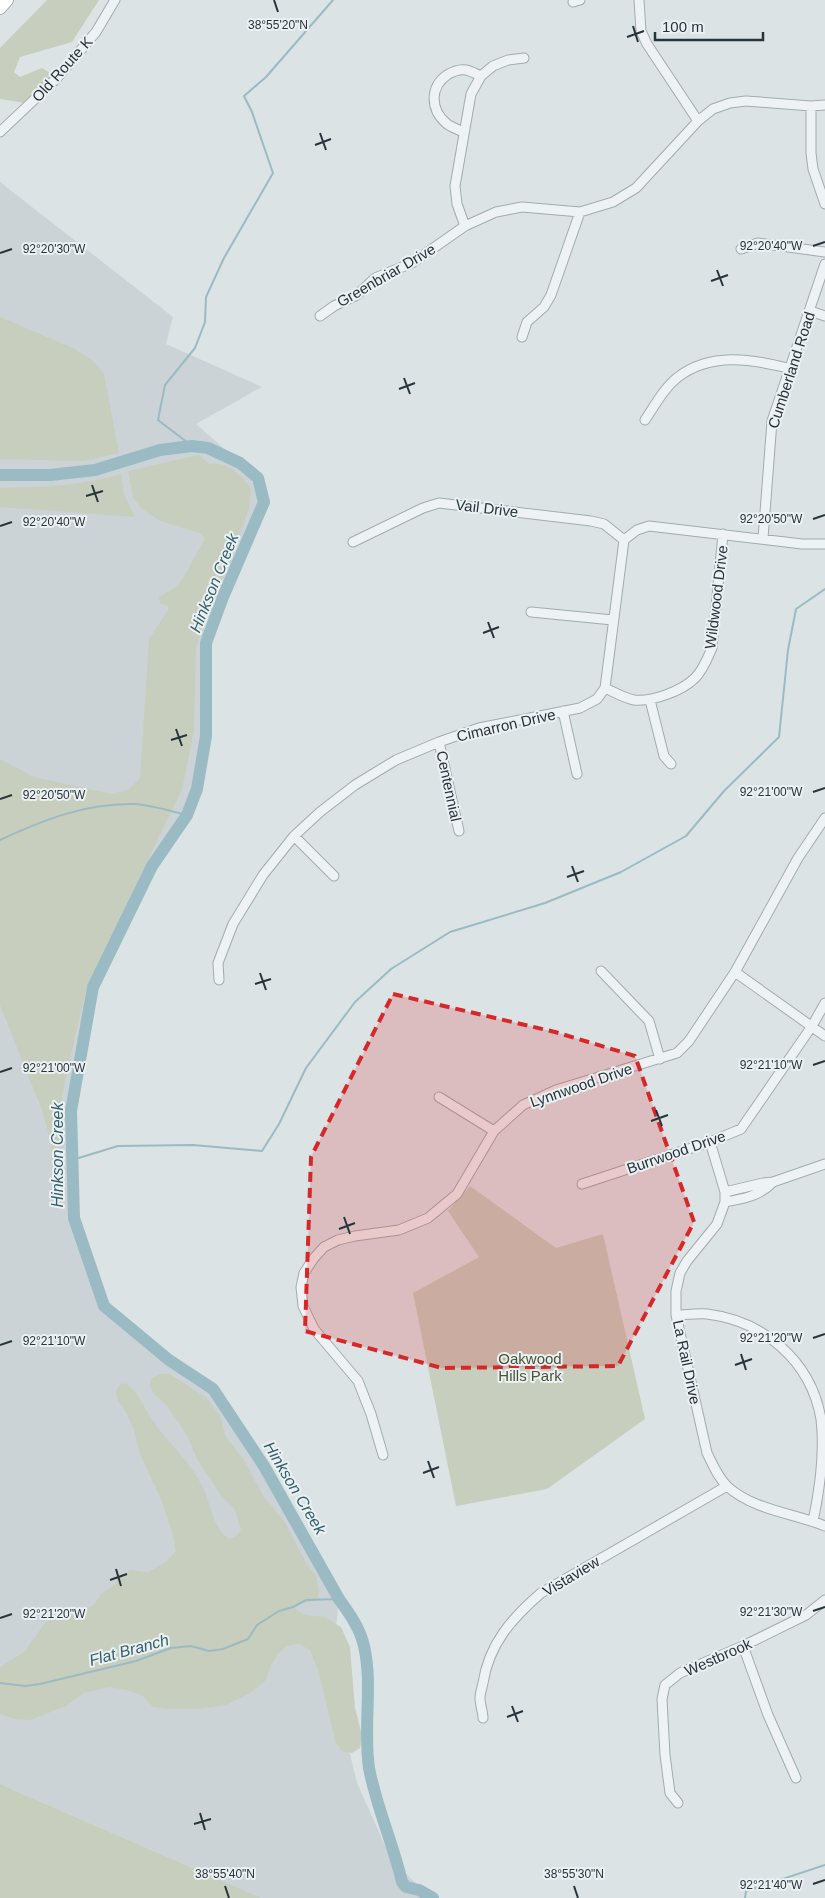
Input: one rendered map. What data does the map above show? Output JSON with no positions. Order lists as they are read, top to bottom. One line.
{"streets":{"street":["Old Route K","Greenbriar Drive","Cumberland Road","Vail Drive","Wildwood Drive","Cimarron Drive","Centennial","Lynnwood Drive","Burrwood Drive","La Rail Drive","Vistaview","Westbrook"]},"crossings":[["Wildwood Drive","Cimarron Drive"],["Cimarron Drive","Centennial"],["Burrwood Drive","La Rail Drive"],["La Rail Drive","Vistaview"]],"water":["Hinkson Creek","Flat Branch"],"parks":["Oakwood Hills Park"],"scale_bar":"100 m","coordinates":["38°55'20\"N","92°20'40\"W","92°20'30\"W","92°20'50\"W","92°21'00\"W","92°21'10\"W","92°21'20\"W","92°21'30\"W","38°55'40\"N","38°55'30\"N","92°21'40\"W"]}
